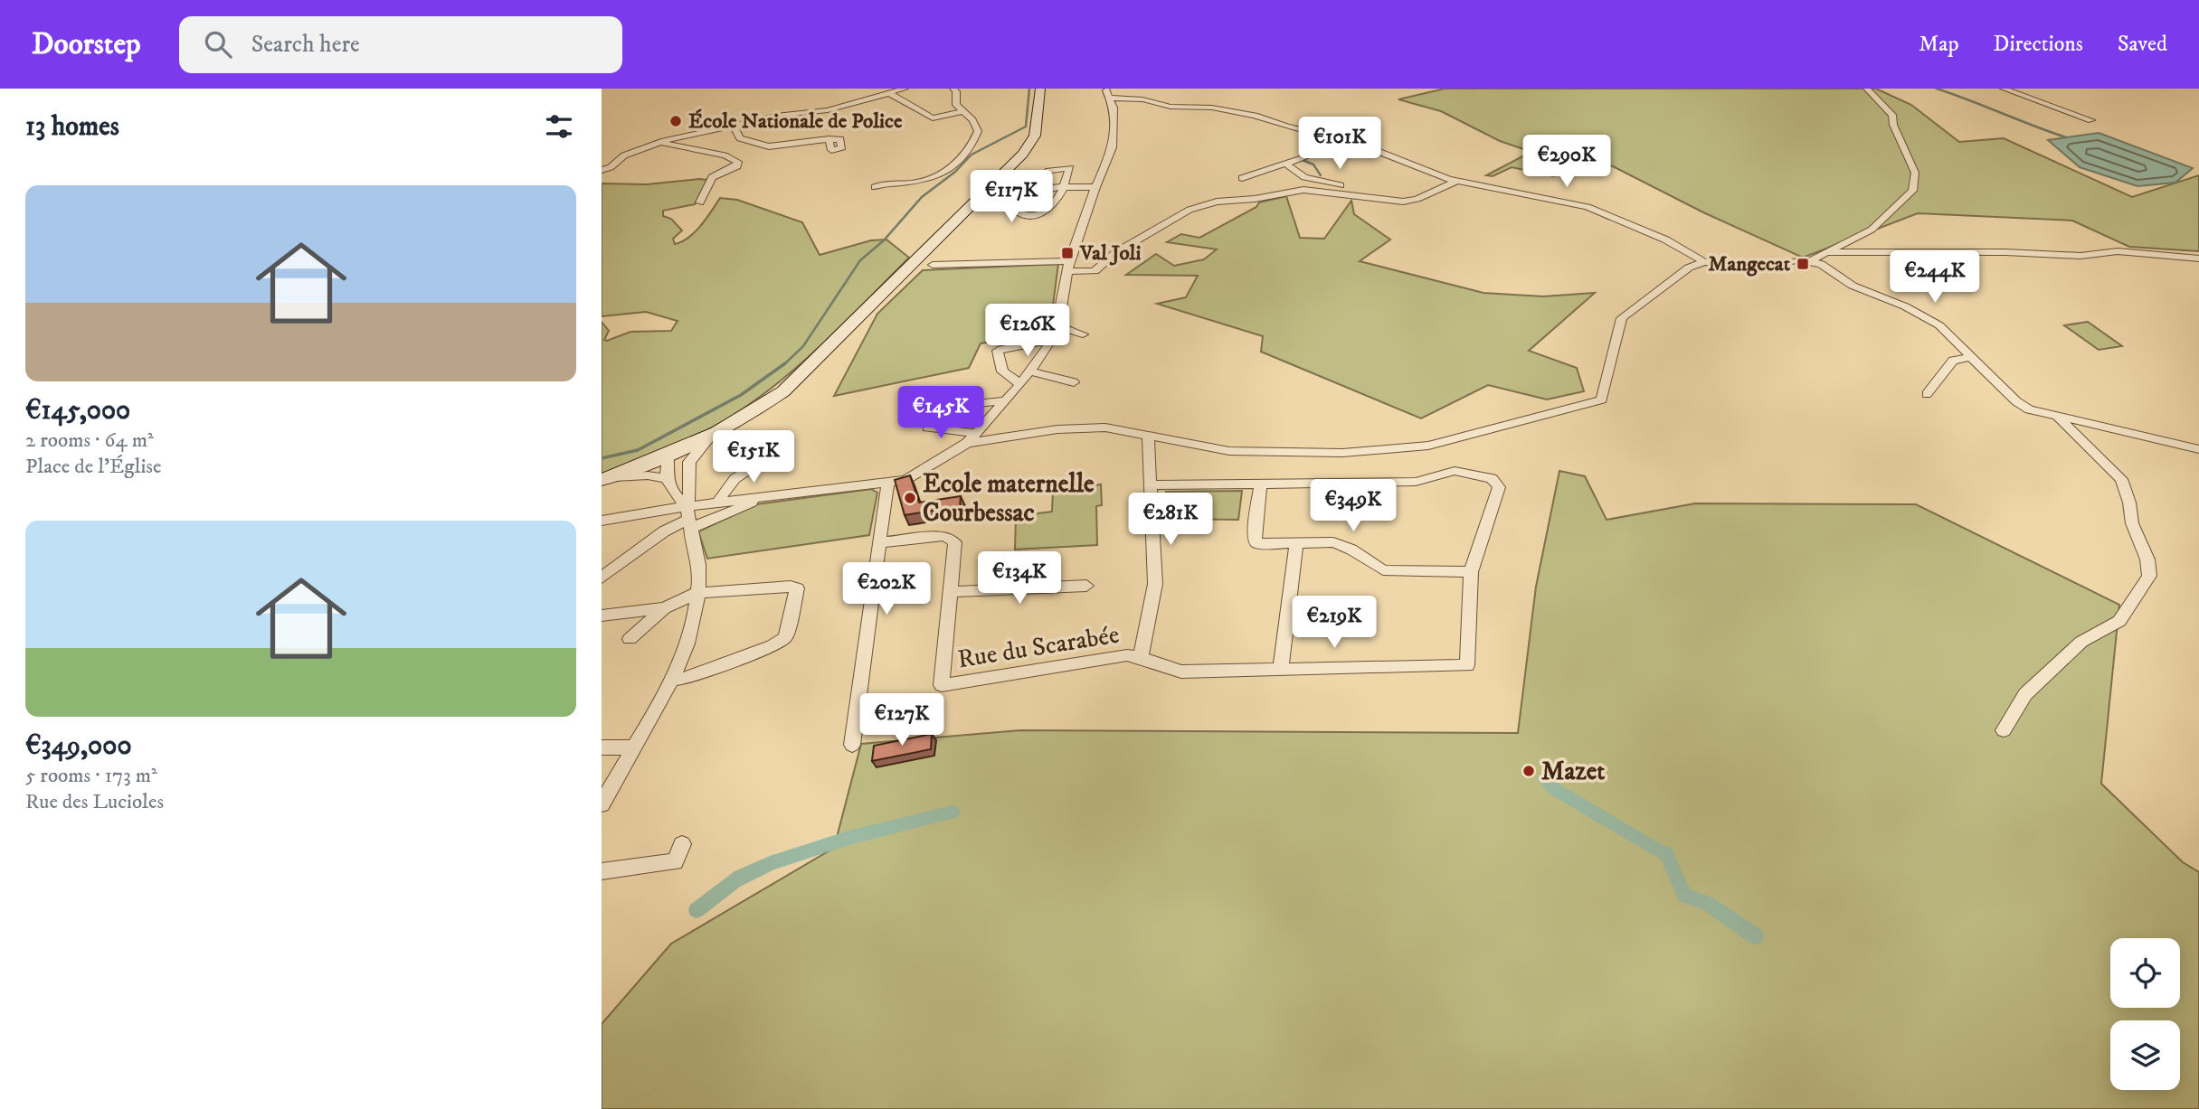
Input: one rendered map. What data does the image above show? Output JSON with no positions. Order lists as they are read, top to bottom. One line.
{"streets":{"street":["Rue du Scarabée"]},"places":{"other":["École Nationale de Police","Ecole maternelle Courbessac","Mazet"],"transit":["Val Joli","Mangecat"]},"page":{"header":"Doorstep","search":"Search here","nav":["Map","Directions","Saved"],"heading":"13 homes","price":["€101K","€290K","€117K","€244K","€126K","€145K","€151K","€349K","€281K","€134K","€202K","€219K","€127K"],"list":[{"name":"€145,000","note":"2 rooms · 64 m² · Place de l'Église"},{"name":"€349,000","note":"5 rooms · 173 m² · Rue des Lucioles"}]}}
